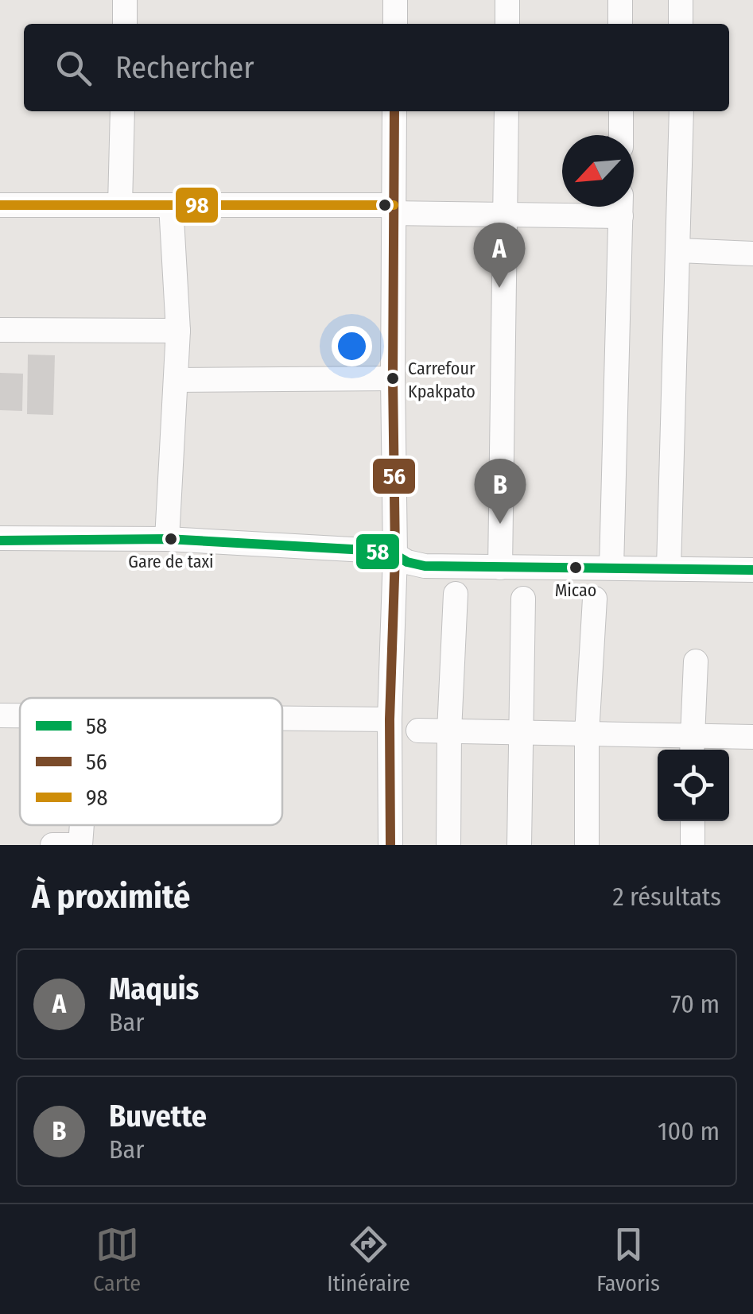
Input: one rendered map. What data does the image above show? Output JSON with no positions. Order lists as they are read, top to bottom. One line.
{"places":["Carrefour Kpakpato","Gare de taxi","Micao"],"lines":["transit line 56","transit line 98","transit line 58"],"legend":["58","56","98"],"north":"bottom left","page":{"search":"Rechercher","pins":["A","B"],"heading":["À proximité","2 résultats"],"list":[{"mark":"A","name":"Maquis","note":"Bar","value":"70 m"},{"mark":"B","name":"Buvette","note":"Bar","value":"100 m"}],"nav":["Carte","Itinéraire","Favoris"]}}
